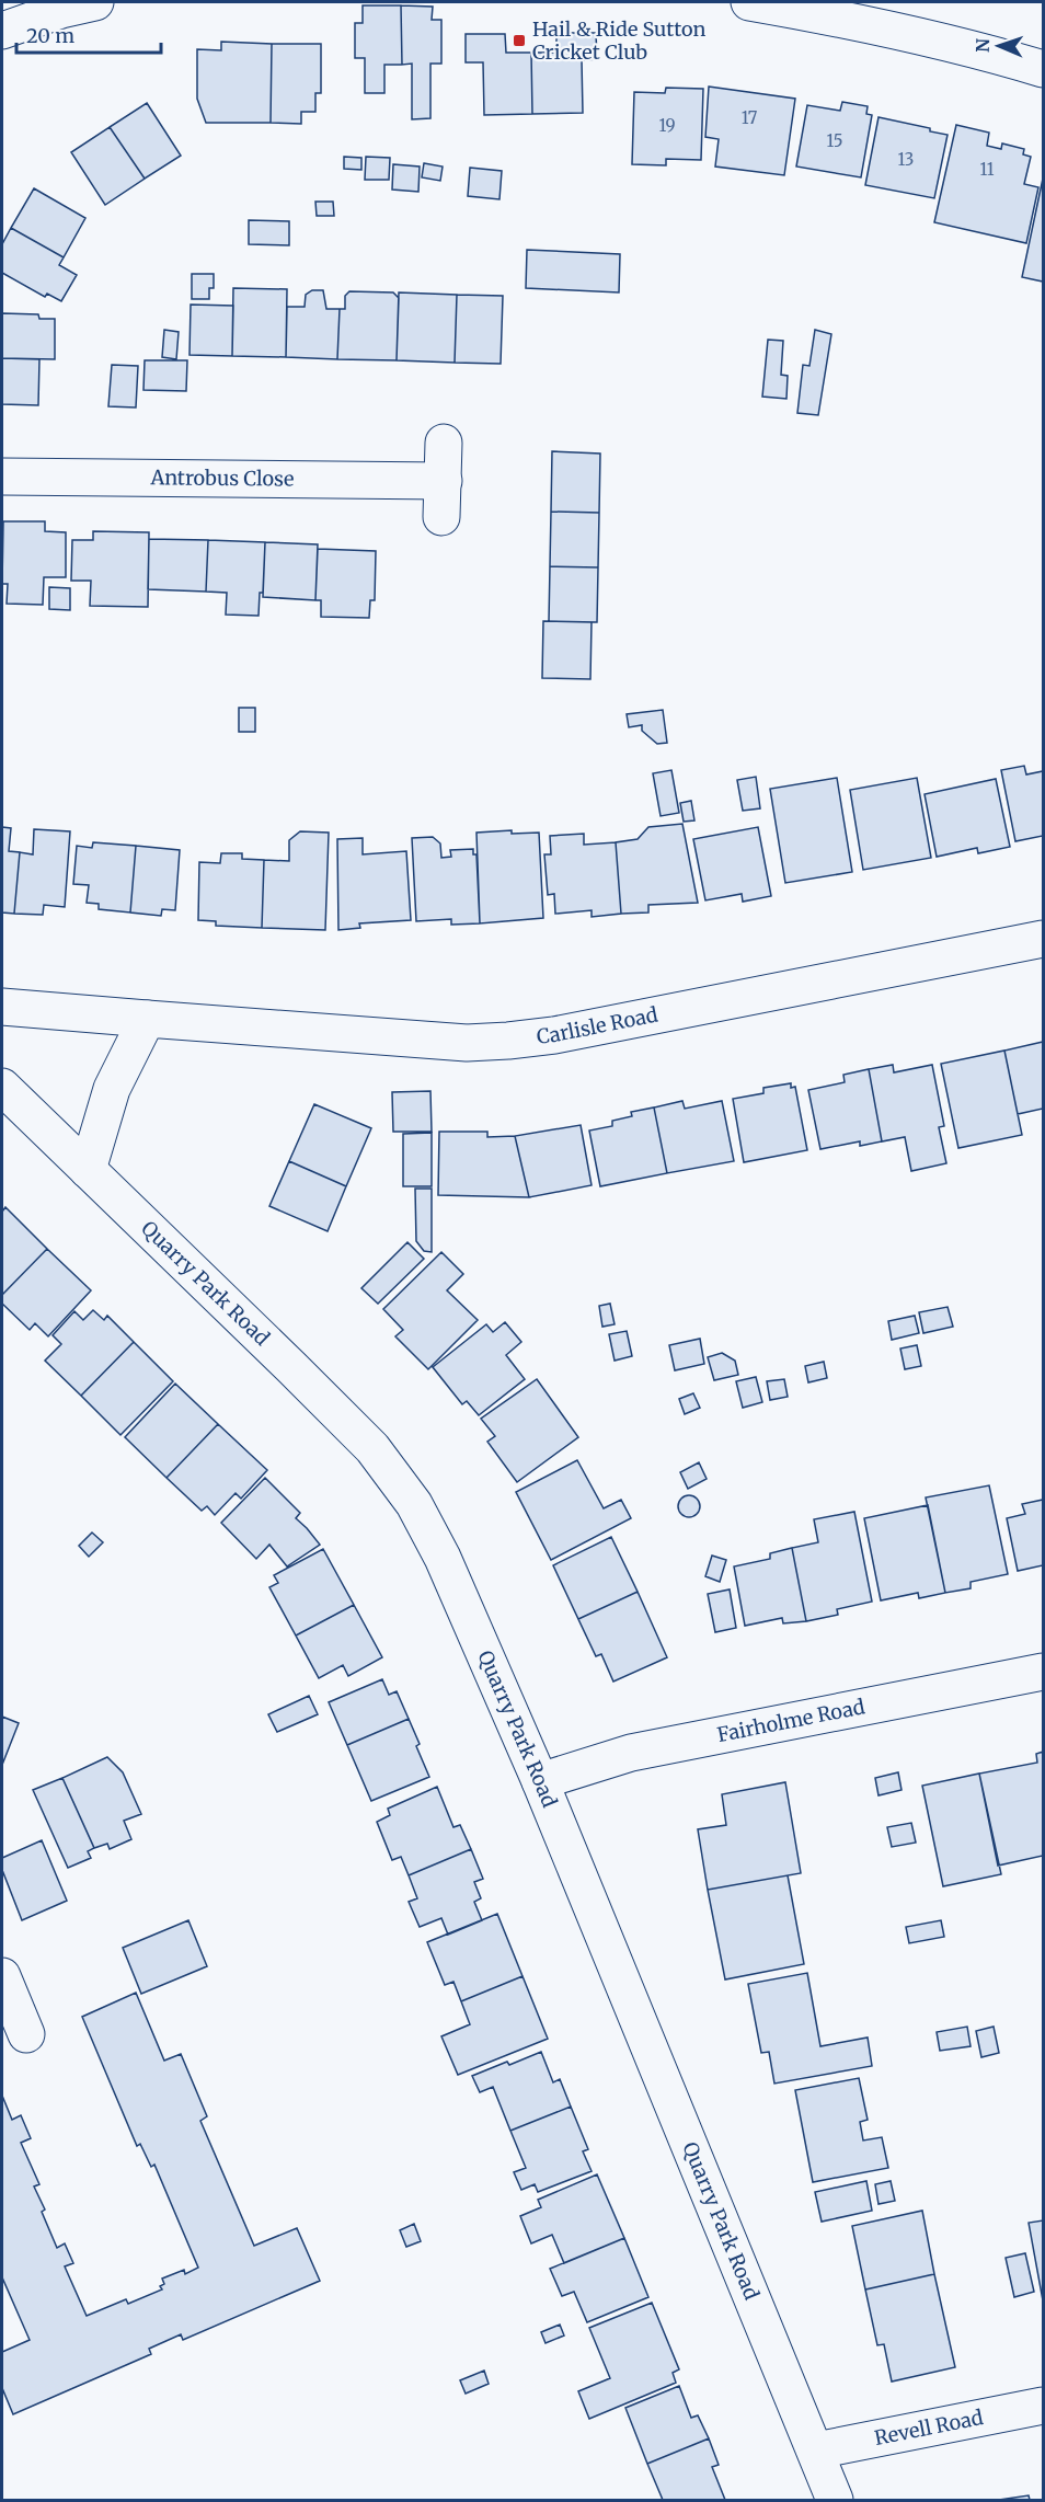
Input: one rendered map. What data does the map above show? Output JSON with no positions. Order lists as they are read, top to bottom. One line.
{"streets":{"street":["Antrobus Close","Carlisle Road","Quarry Park Road","Fairholme Road","Revell Road"]},"crossings":[["Quarry Park Road","Fairholme Road"],["Quarry Park Road","Revell Road"]],"places":{"transit":["Hail & Ride Sutton Cricket Club"]},"house_numbers":["17","19","15","13","11"],"scale_bar":"20 m","north":"left"}
